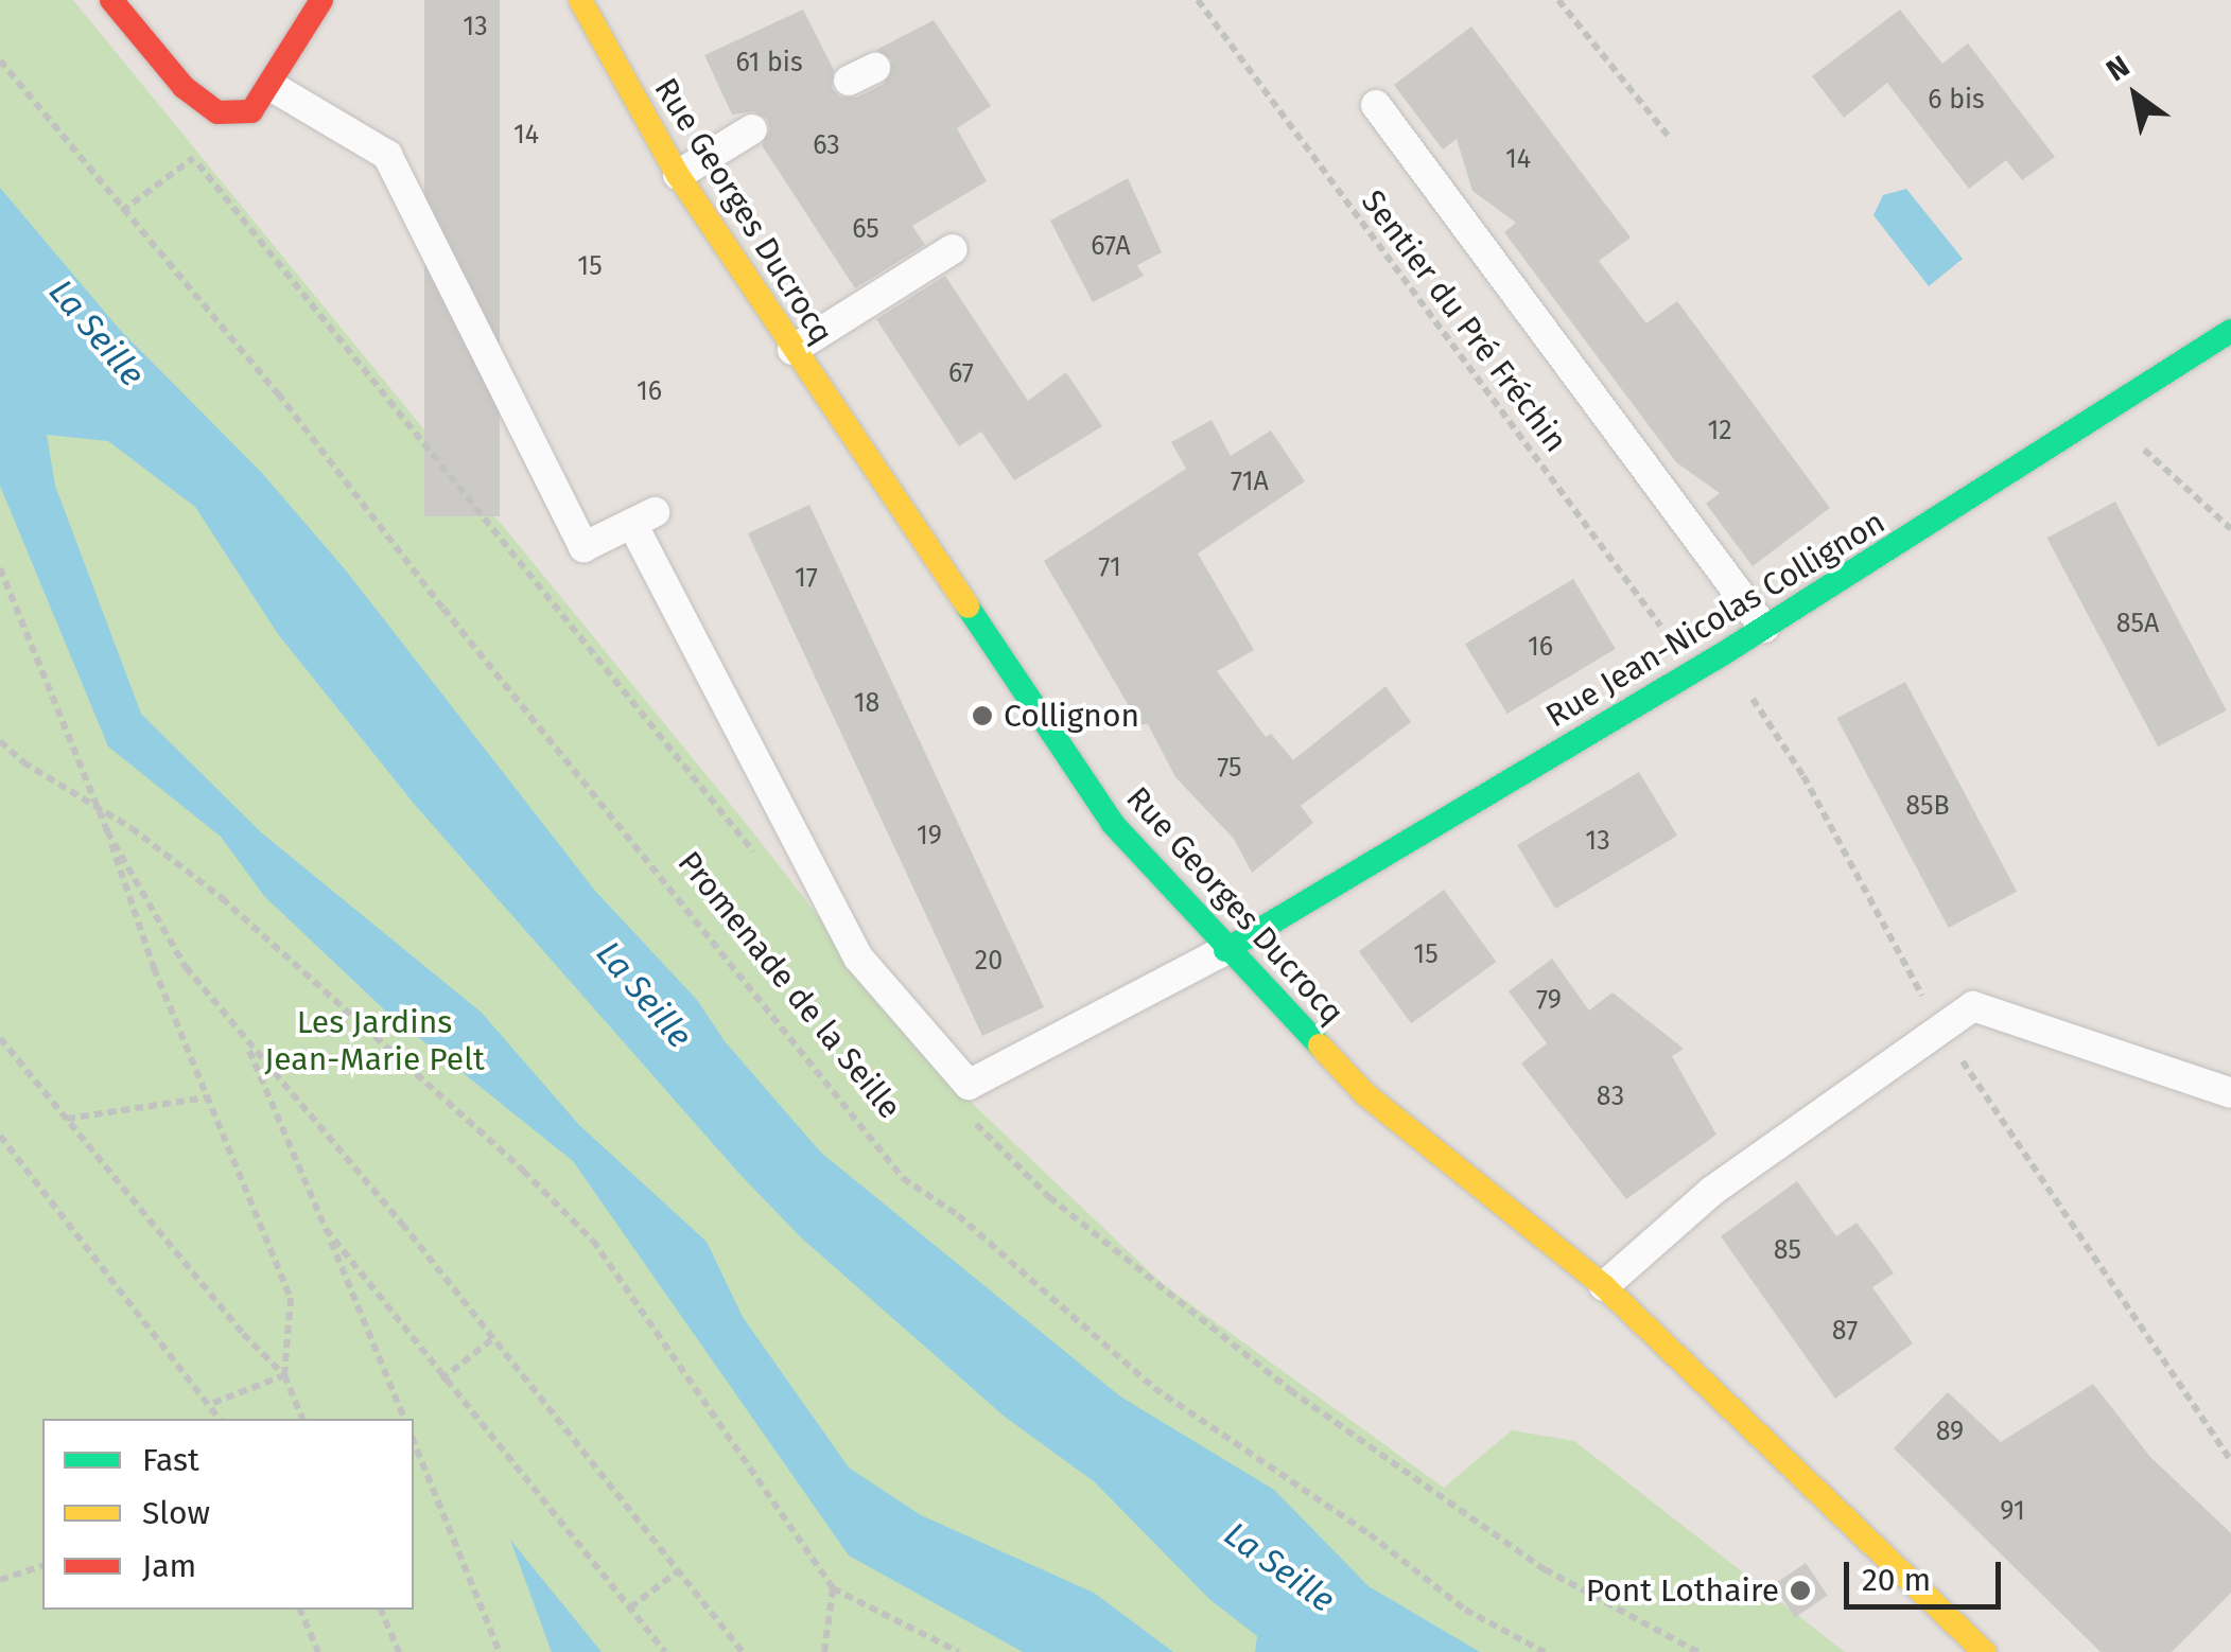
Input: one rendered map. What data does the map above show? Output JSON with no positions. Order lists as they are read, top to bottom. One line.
{"streets":{"street":["Rue Georges Ducrocq","Rue Jean-Nicolas Collignon"],"path":["Sentier du Pré Fréchin","Promenade de la Seille"]},"crossings":[["Rue Georges Ducrocq","Rue Jean-Nicolas Collignon"],["Sentier du Pré Fréchin","Rue Jean-Nicolas Collignon"]],"water":["La Seille"],"parks":["Les Jardins Jean-Marie Pelt"],"places":["Collignon","Pont Lothaire"],"house_numbers":["13","61 bis","6 bis","14","63","14","65","67A","15","67","16","12","71A","71","17","85A","16","18","75","85B","19","13","15","20","79","83","85","87","89","91"],"legend":["Fast","Slow","Jam"],"scale_bar":"20 m","north":"top left"}
